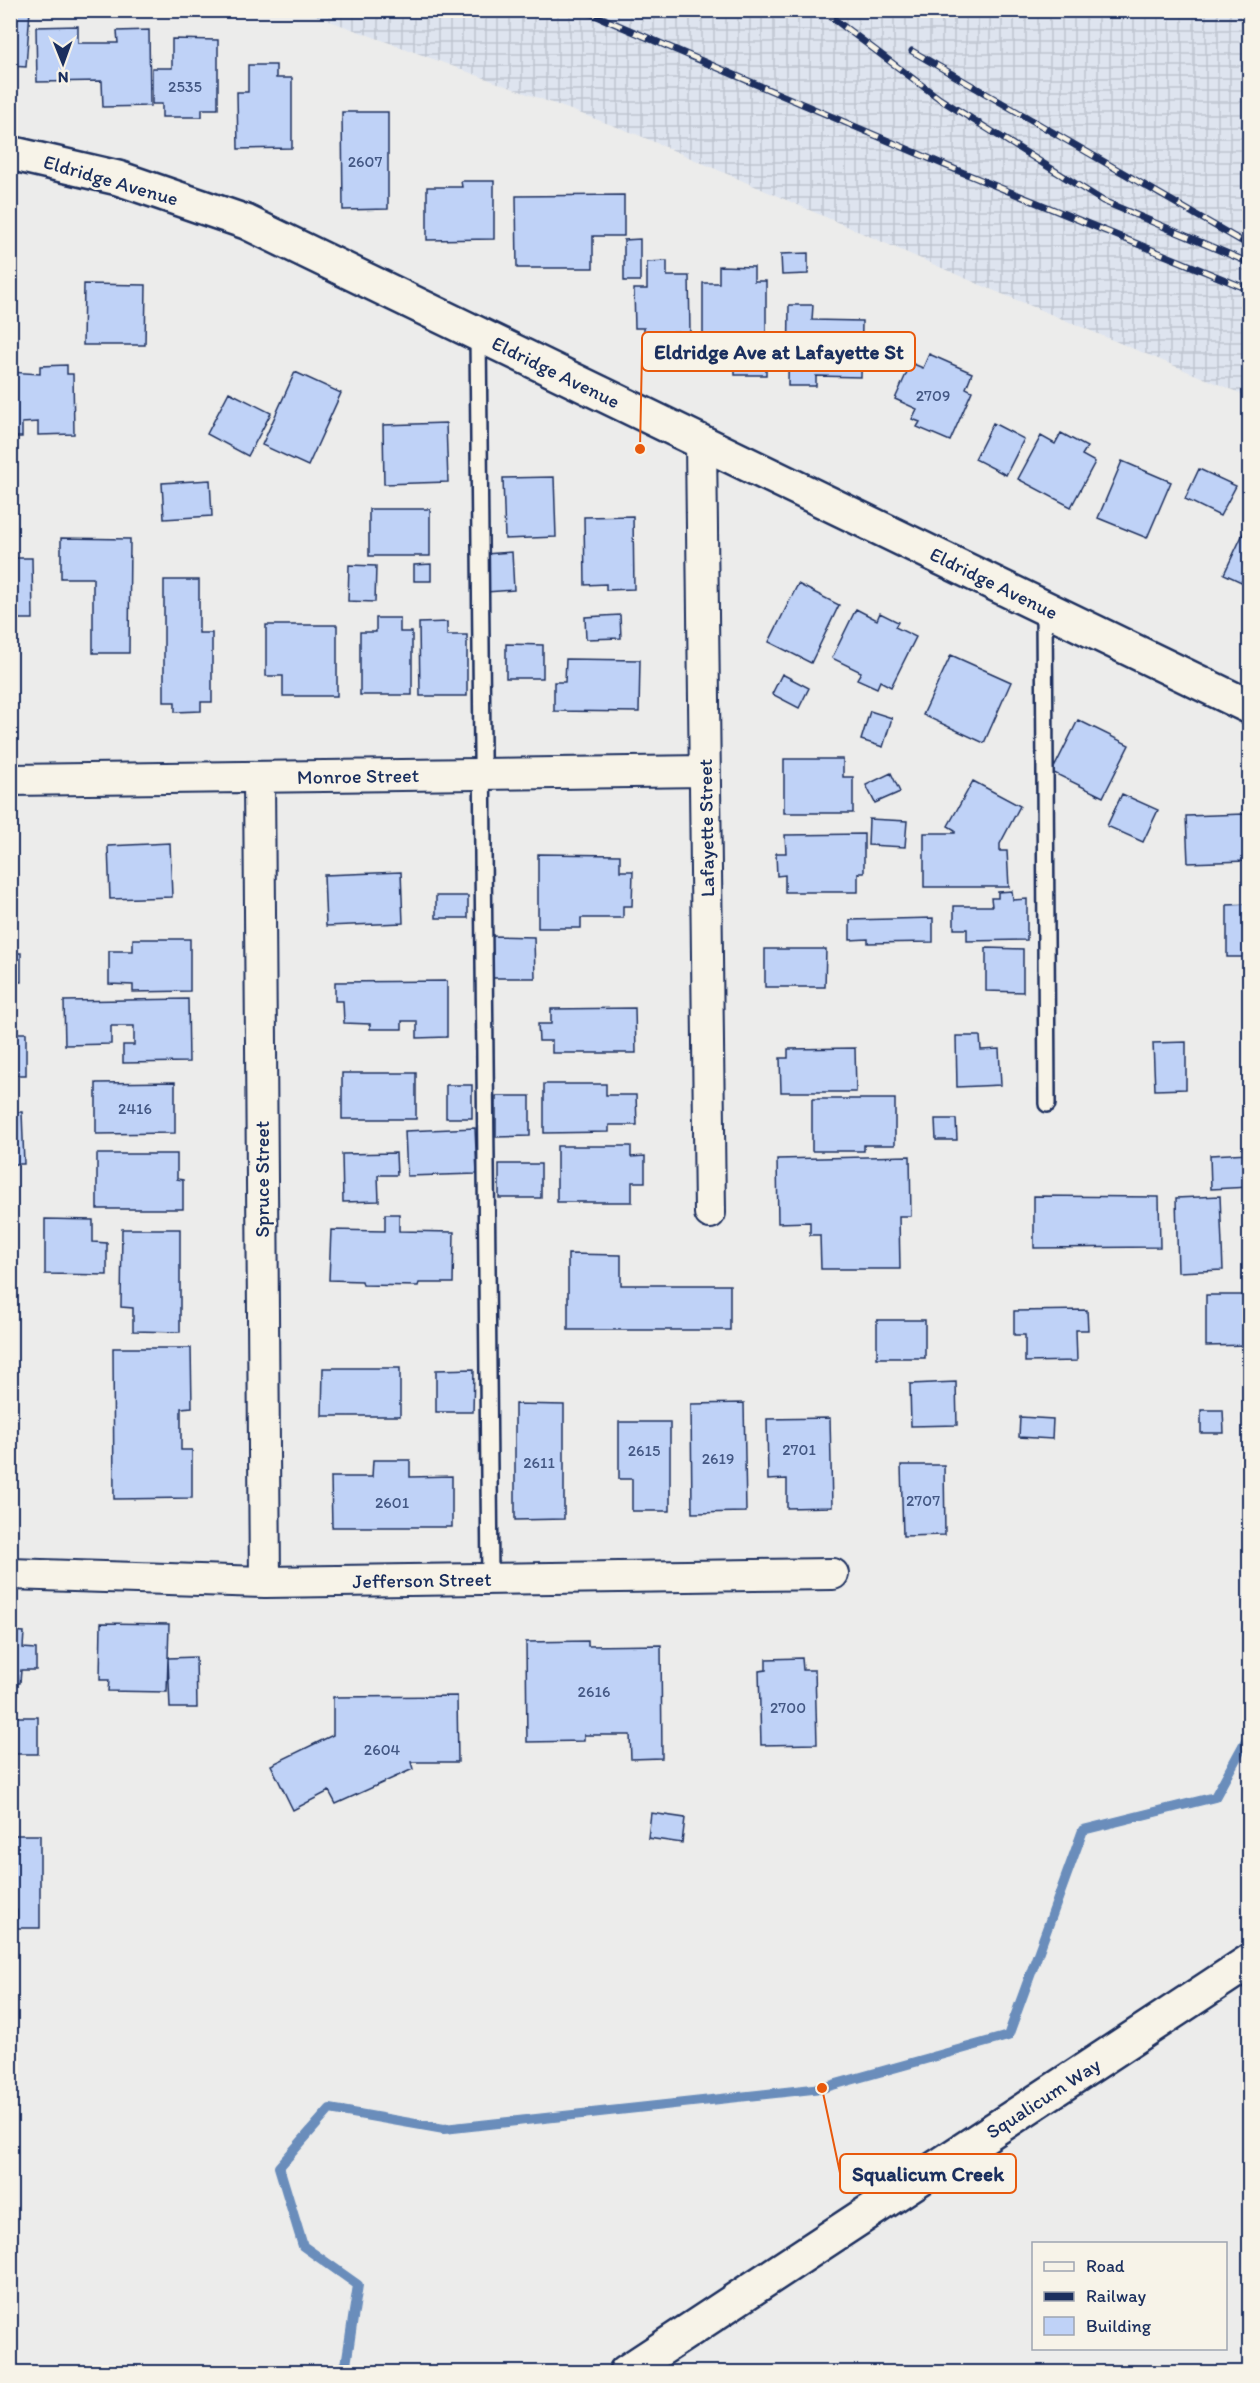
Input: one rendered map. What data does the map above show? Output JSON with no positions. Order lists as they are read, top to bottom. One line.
{"streets":{"main road":["Eldridge Avenue","Squalicum Way"],"street":["Monroe Street","Lafayette Street","Spruce Street","Jefferson Street"]},"crossings":[["Eldridge Avenue","Lafayette Street"],["Monroe Street","Lafayette Street"],["Monroe Street","Spruce Street"],["Spruce Street","Jefferson Street"]],"places":["Eldridge Ave at Lafayette St","Squalicum Creek"],"house_numbers":["2535","2607","2709","2416","2701","2615","2619","2611","2707","2601","2616","2700","2604"],"legend":["Road","Railway","Building"],"north":"bottom"}
